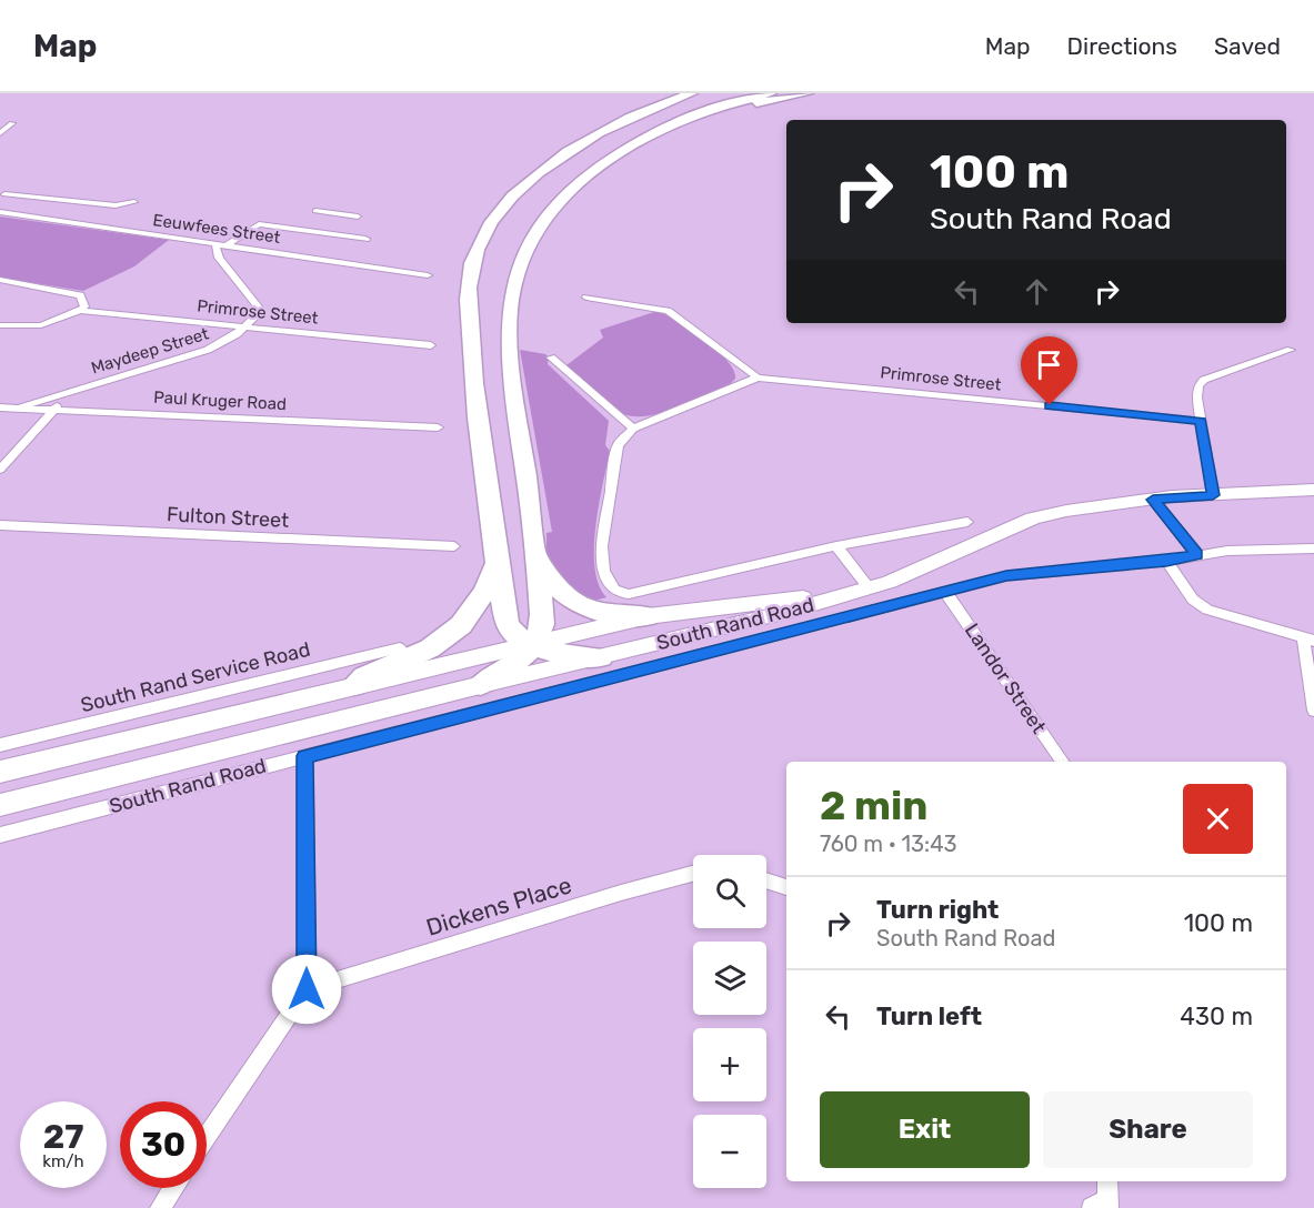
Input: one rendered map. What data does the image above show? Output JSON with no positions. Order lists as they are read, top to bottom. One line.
{"streets":{"main road":["South Rand Road"],"street":["Eeuwfees Street","Primrose Street","Maydeep Street","Paul Kruger Road","Fulton Street","South Rand Service Road","Landor Street","Dickens Place"]},"crossings":[["Primrose Street","Maydeep Street"],["Maydeep Street","Paul Kruger Road"],["South Rand Road","Landor Street"]],"page":{"header":"Map","nav":["Map","Directions","Saved"],"turn":["100 m","South Rand Road"],"heading":["2 min","760 m · 13:43"],"map_buttons":["+","−"],"list":[{"name":"Turn right","note":"South Rand Road","value":"100 m"},{"name":"Turn left","value":"430 m"}],"buttons":["Exit","Share"],"speed":"27 km/h","limit":"30"}}
